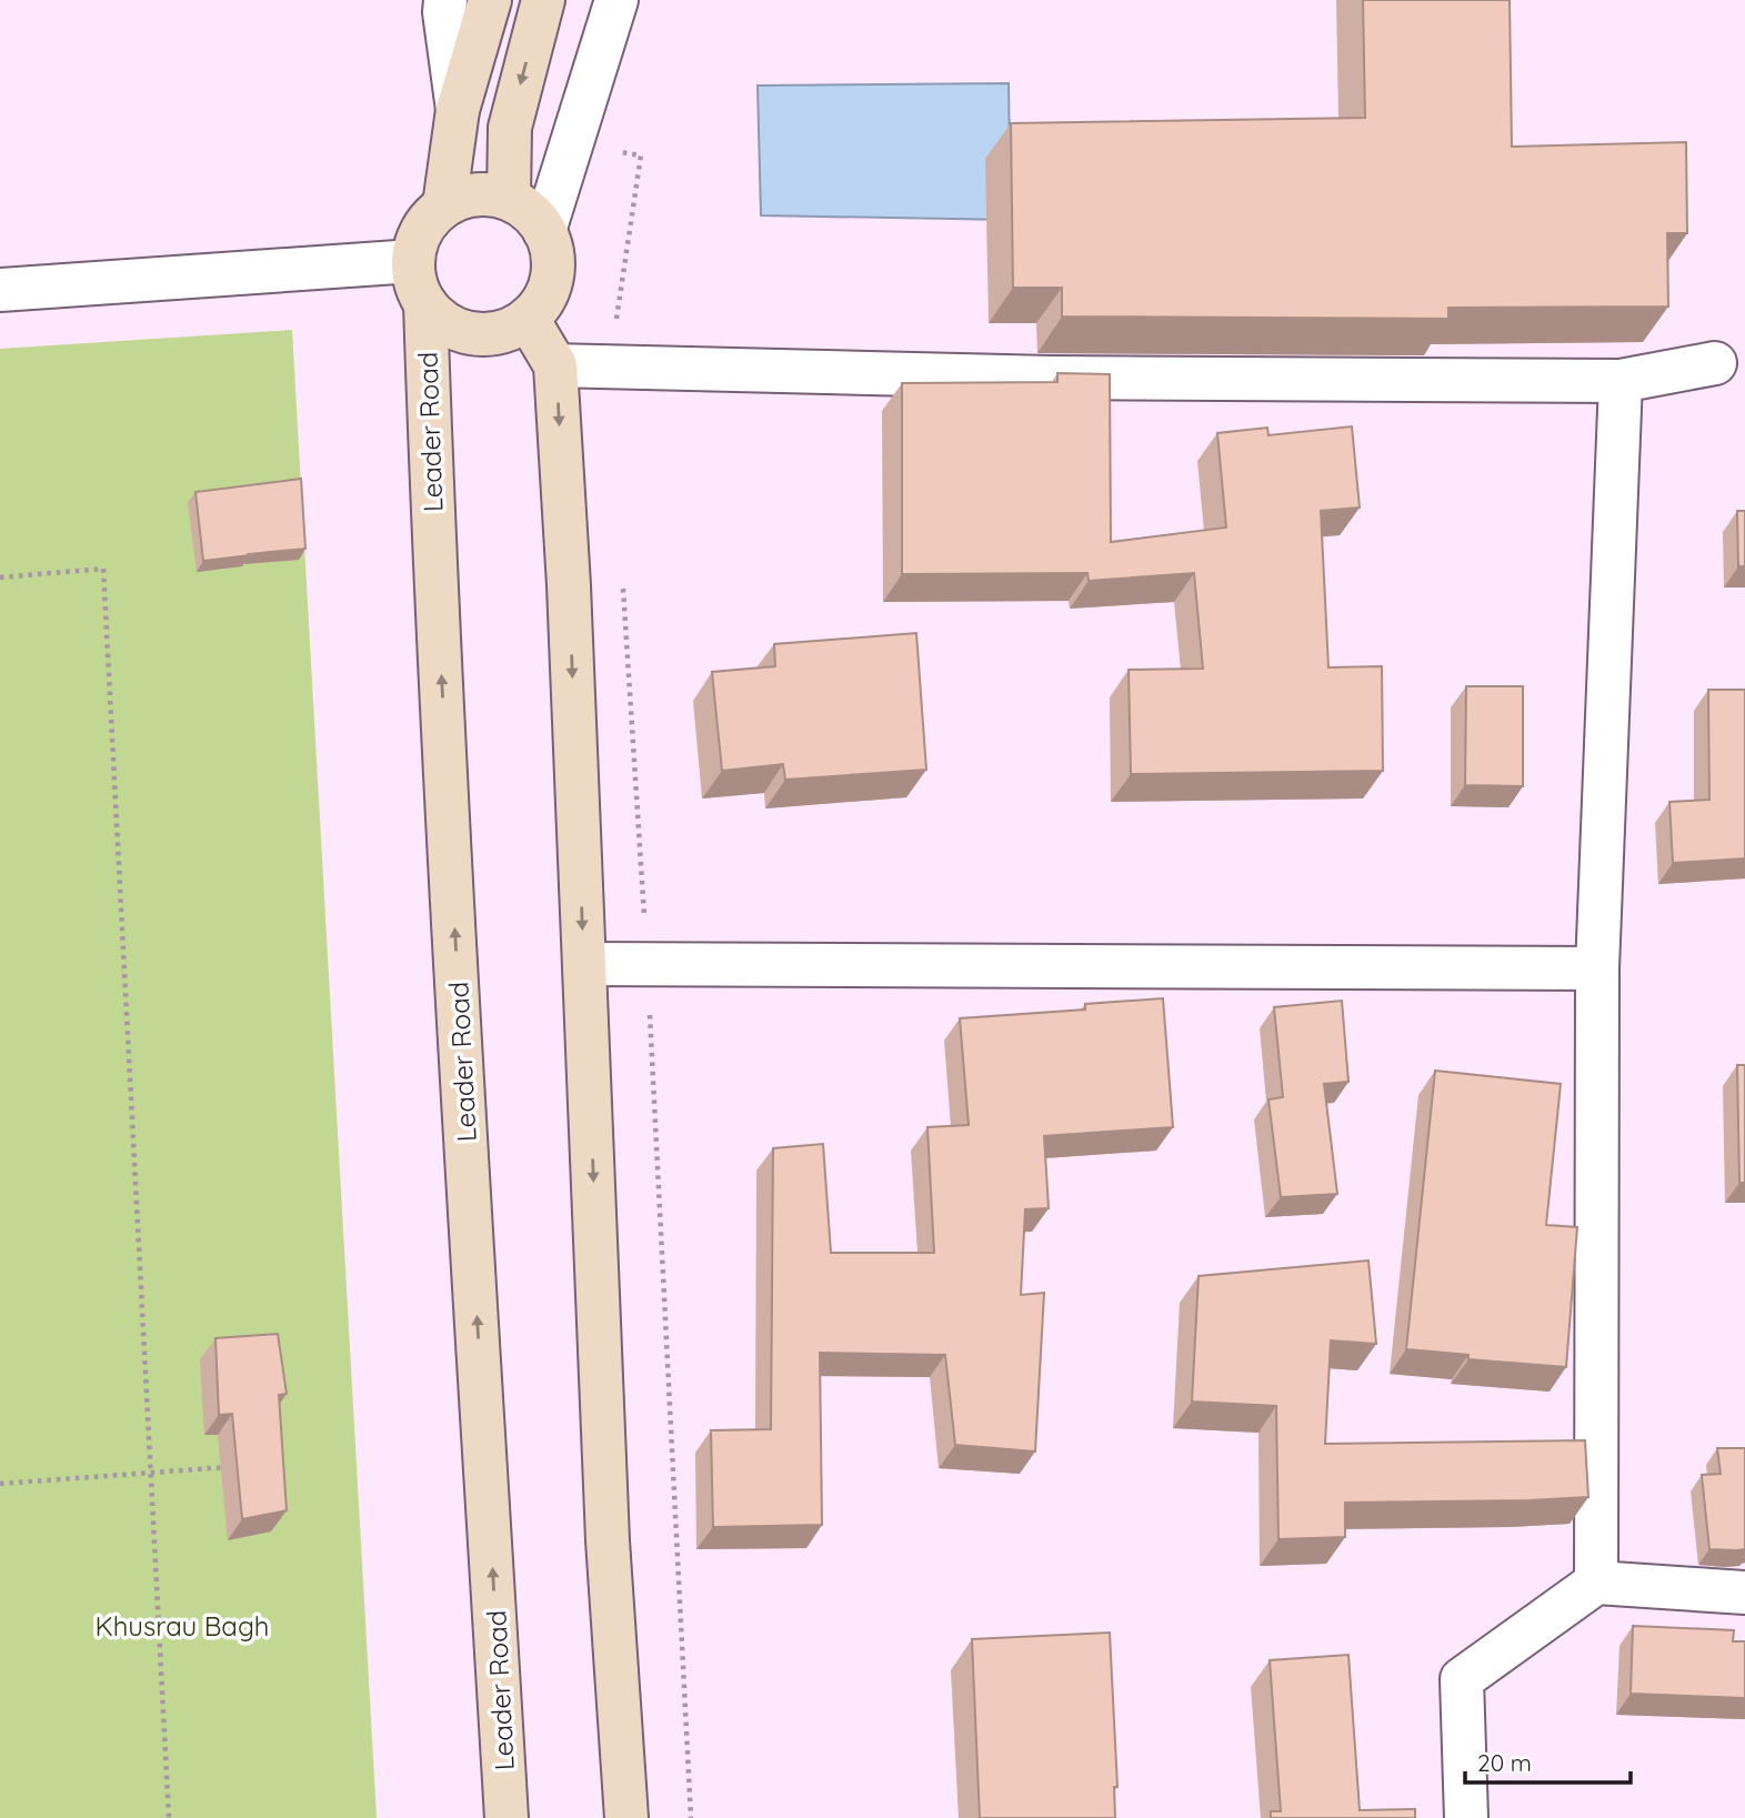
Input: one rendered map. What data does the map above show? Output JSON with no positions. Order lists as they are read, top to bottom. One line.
{"streets":{"main road":["Leader Road"]},"parks":["Khusrau Bagh"],"scale_bar":"20 m"}
